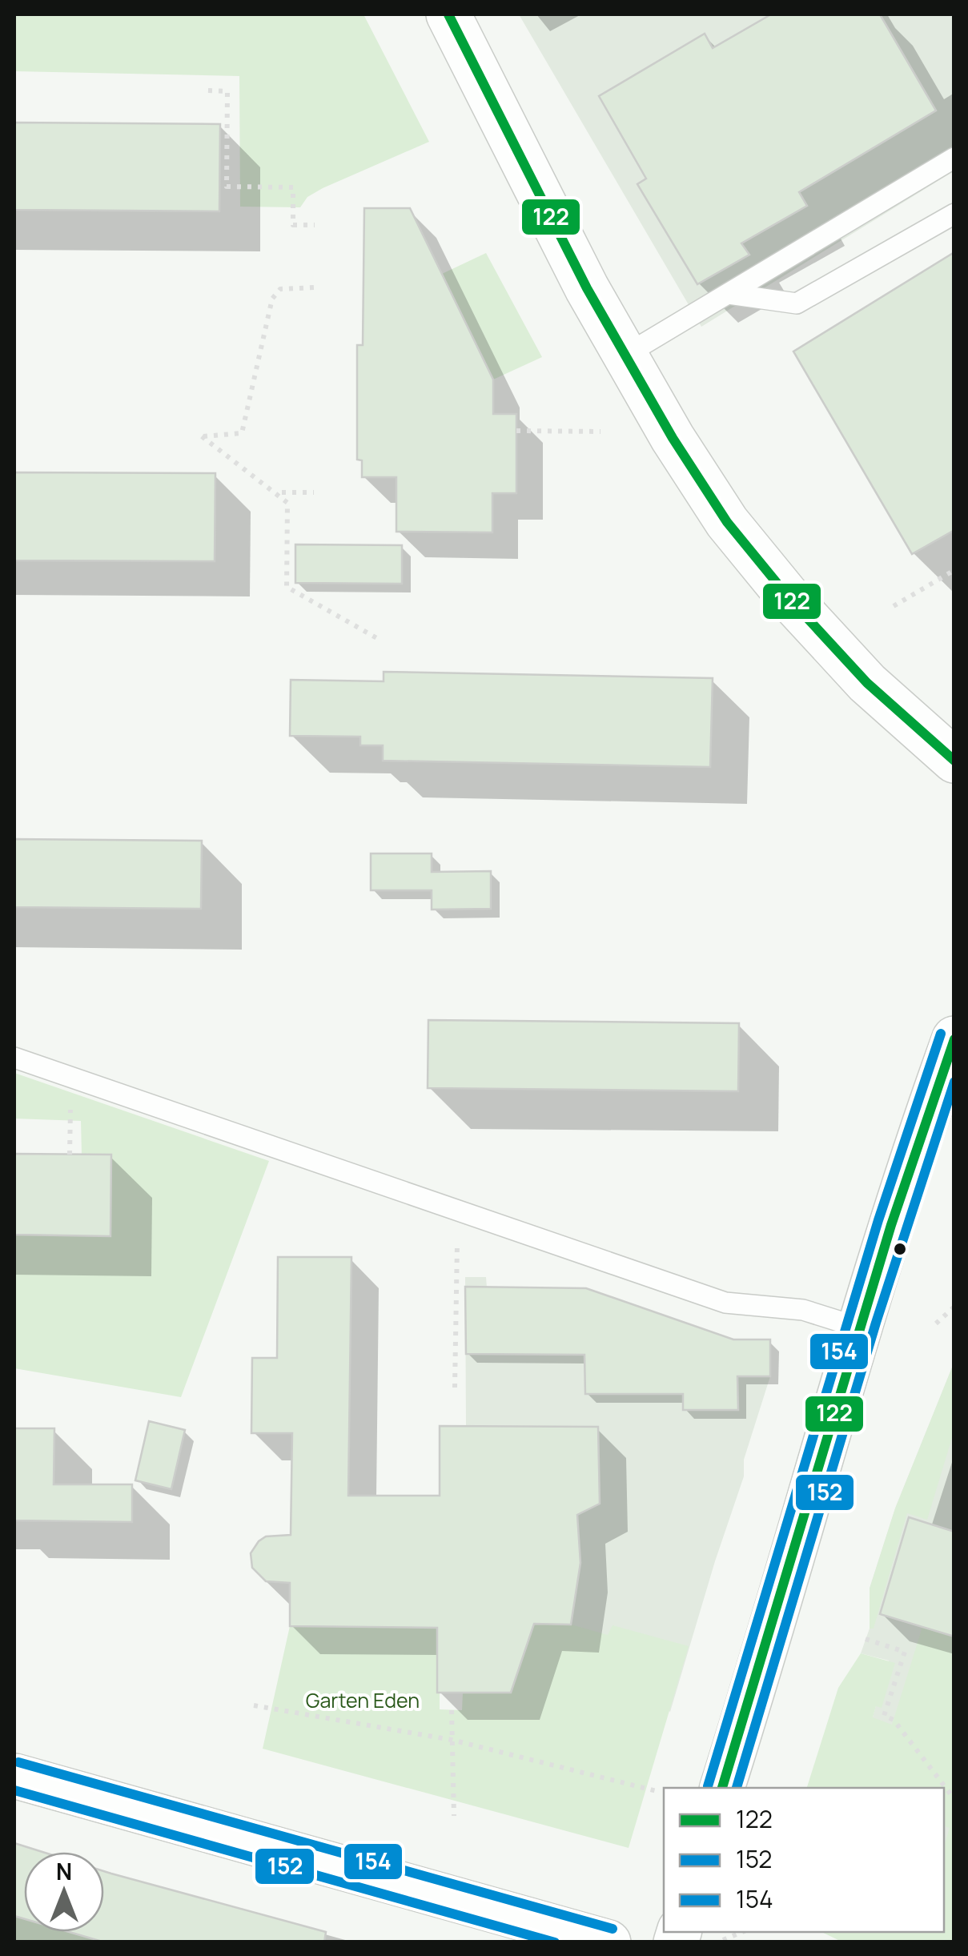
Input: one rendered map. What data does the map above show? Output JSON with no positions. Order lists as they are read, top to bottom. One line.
{"parks":["Garten Eden"],"lines":["transit line 122","transit line 154","transit line 152"],"legend":["122","152","154"],"north":"top"}
